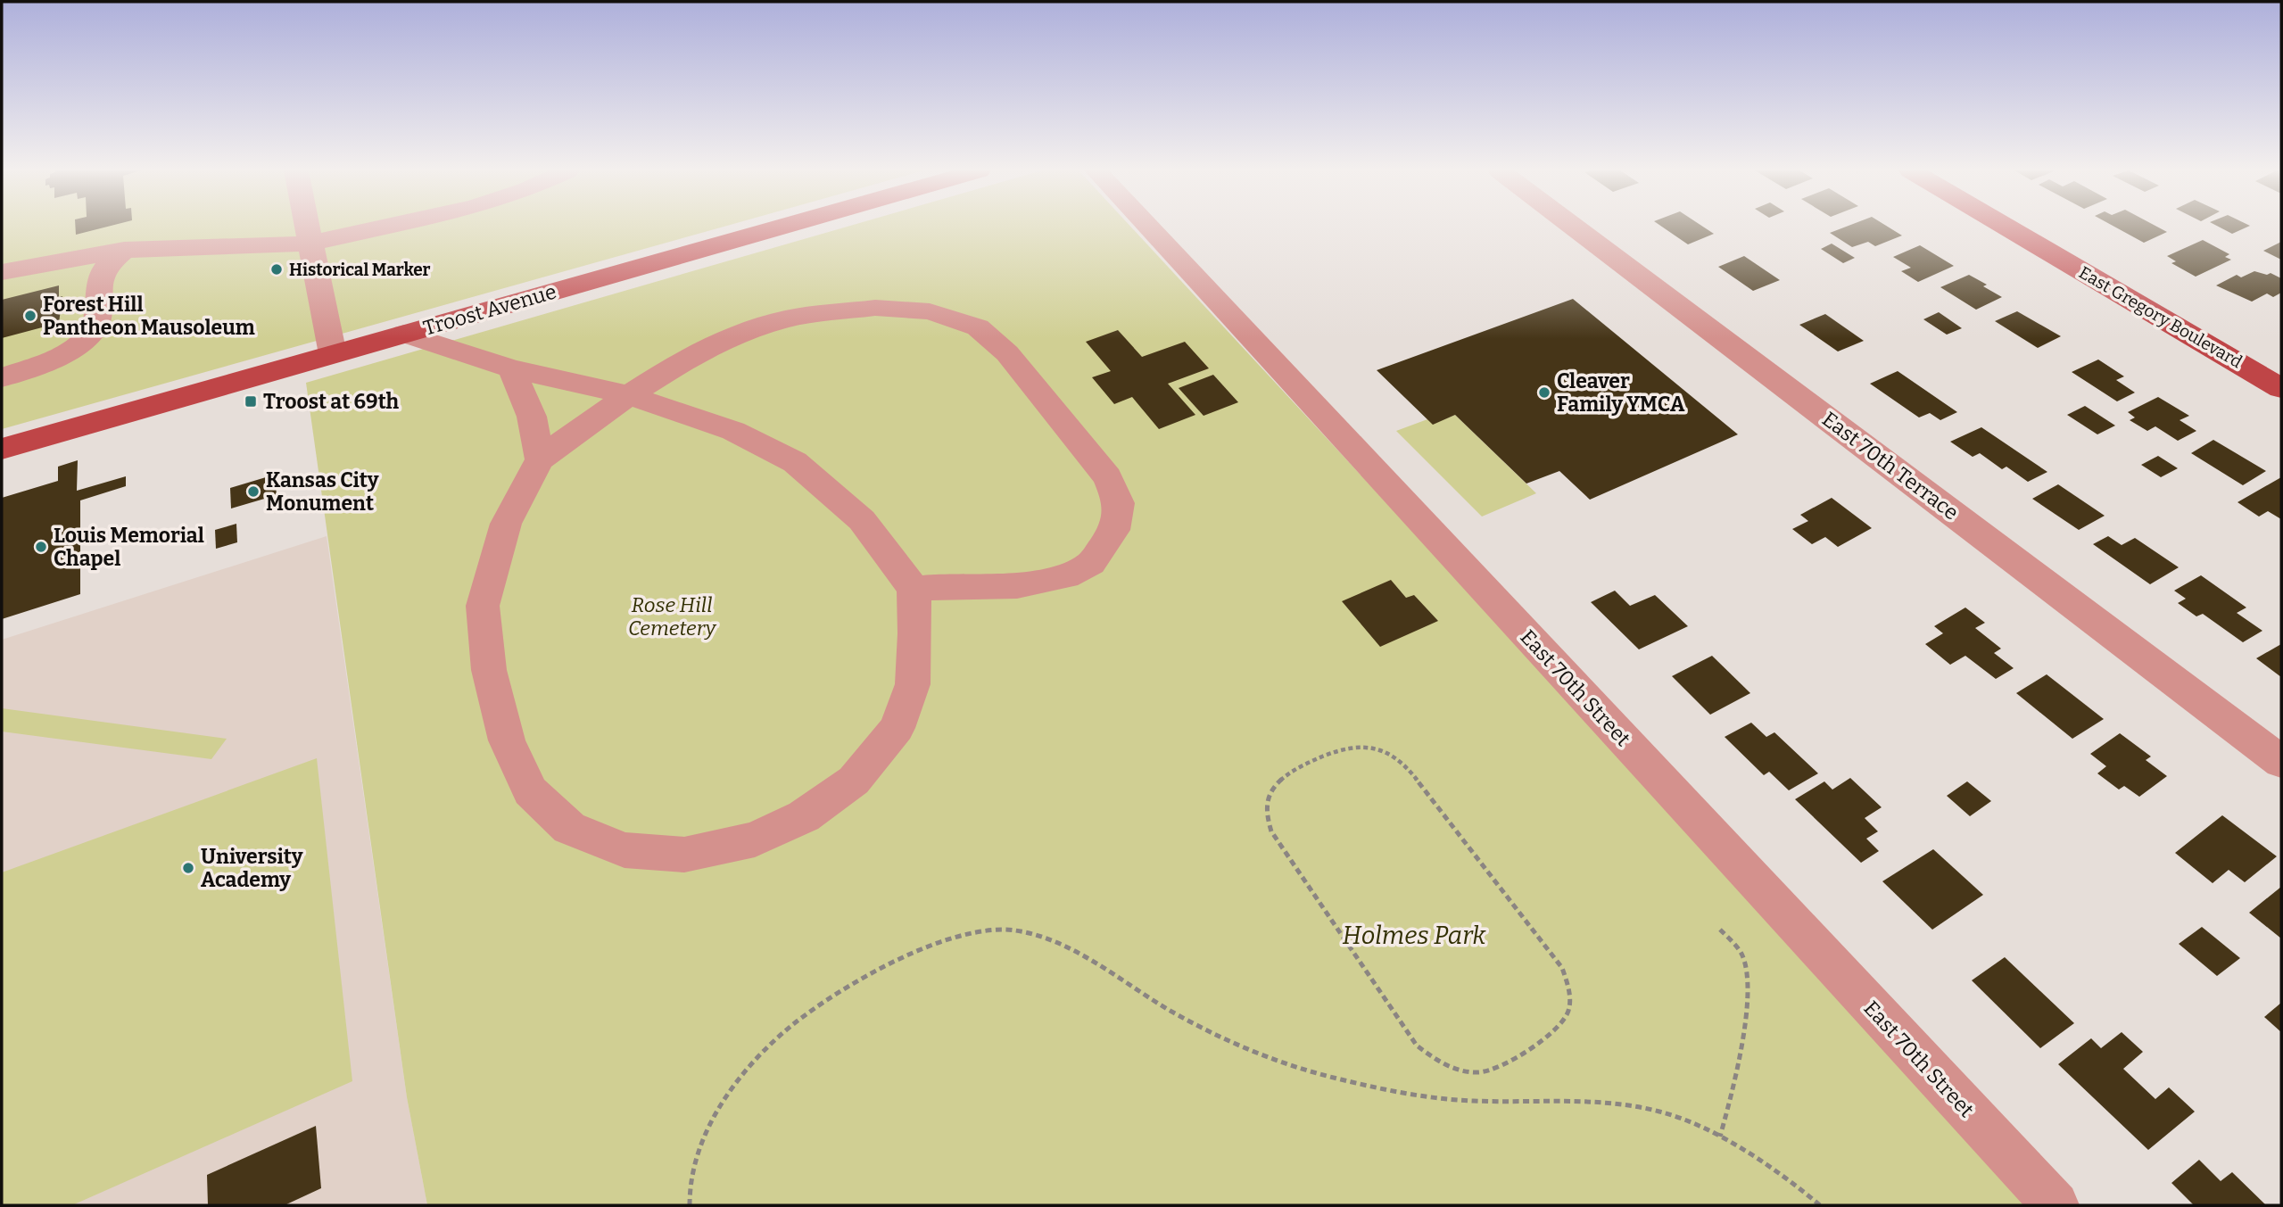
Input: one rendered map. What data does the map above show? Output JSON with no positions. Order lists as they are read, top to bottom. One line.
{"streets":{"main road":["Troost Avenue","East Gregory Boulevard"],"street":["East 70th Terrace","East 70th Street"]},"parks":["Rose Hill Cemetery","Holmes Park"],"places":{"other":["Historical Marker","Forest Hill Pantheon Mausoleum","Cleaver Family YMCA","Kansas City Monument","Louis Memorial Chapel","University Academy"],"transit":["Troost at 69th"]}}
